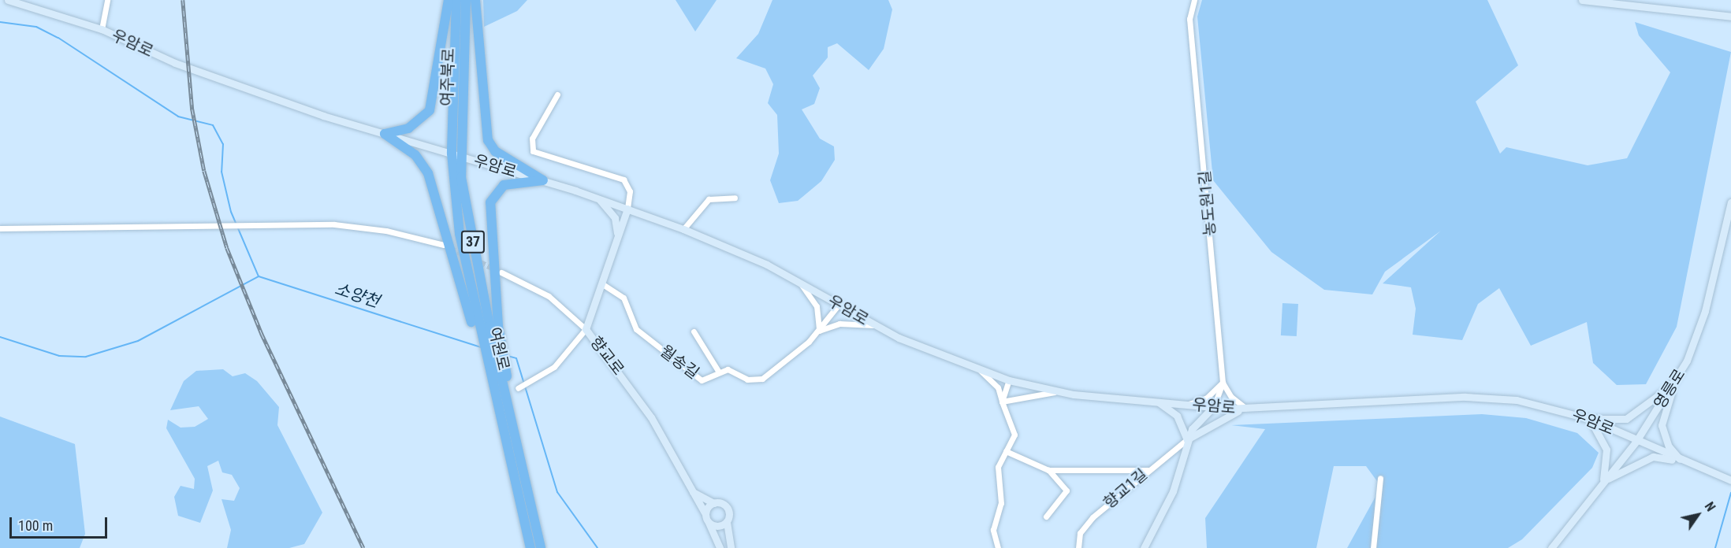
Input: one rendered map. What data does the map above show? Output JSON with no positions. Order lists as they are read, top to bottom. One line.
{"streets":{"highway":["여주북로","37","여원로"],"main road":["우암로","향교로","영릉로","향교1길"],"street":["농도원1길","월송길"]},"crossings":[["우암로","여주북로"],["우암로","농도원1길"],["우암로","여원로"],["우암로","향교로"],["우암로","월송길"],["우암로","영릉로"],["우암로","향교1길"],["여주북로","여원로"],["농도원1길","향교1길"],["향교로","월송길"]],"water":["소양천"],"scale_bar":"100 m","north":"top right"}
